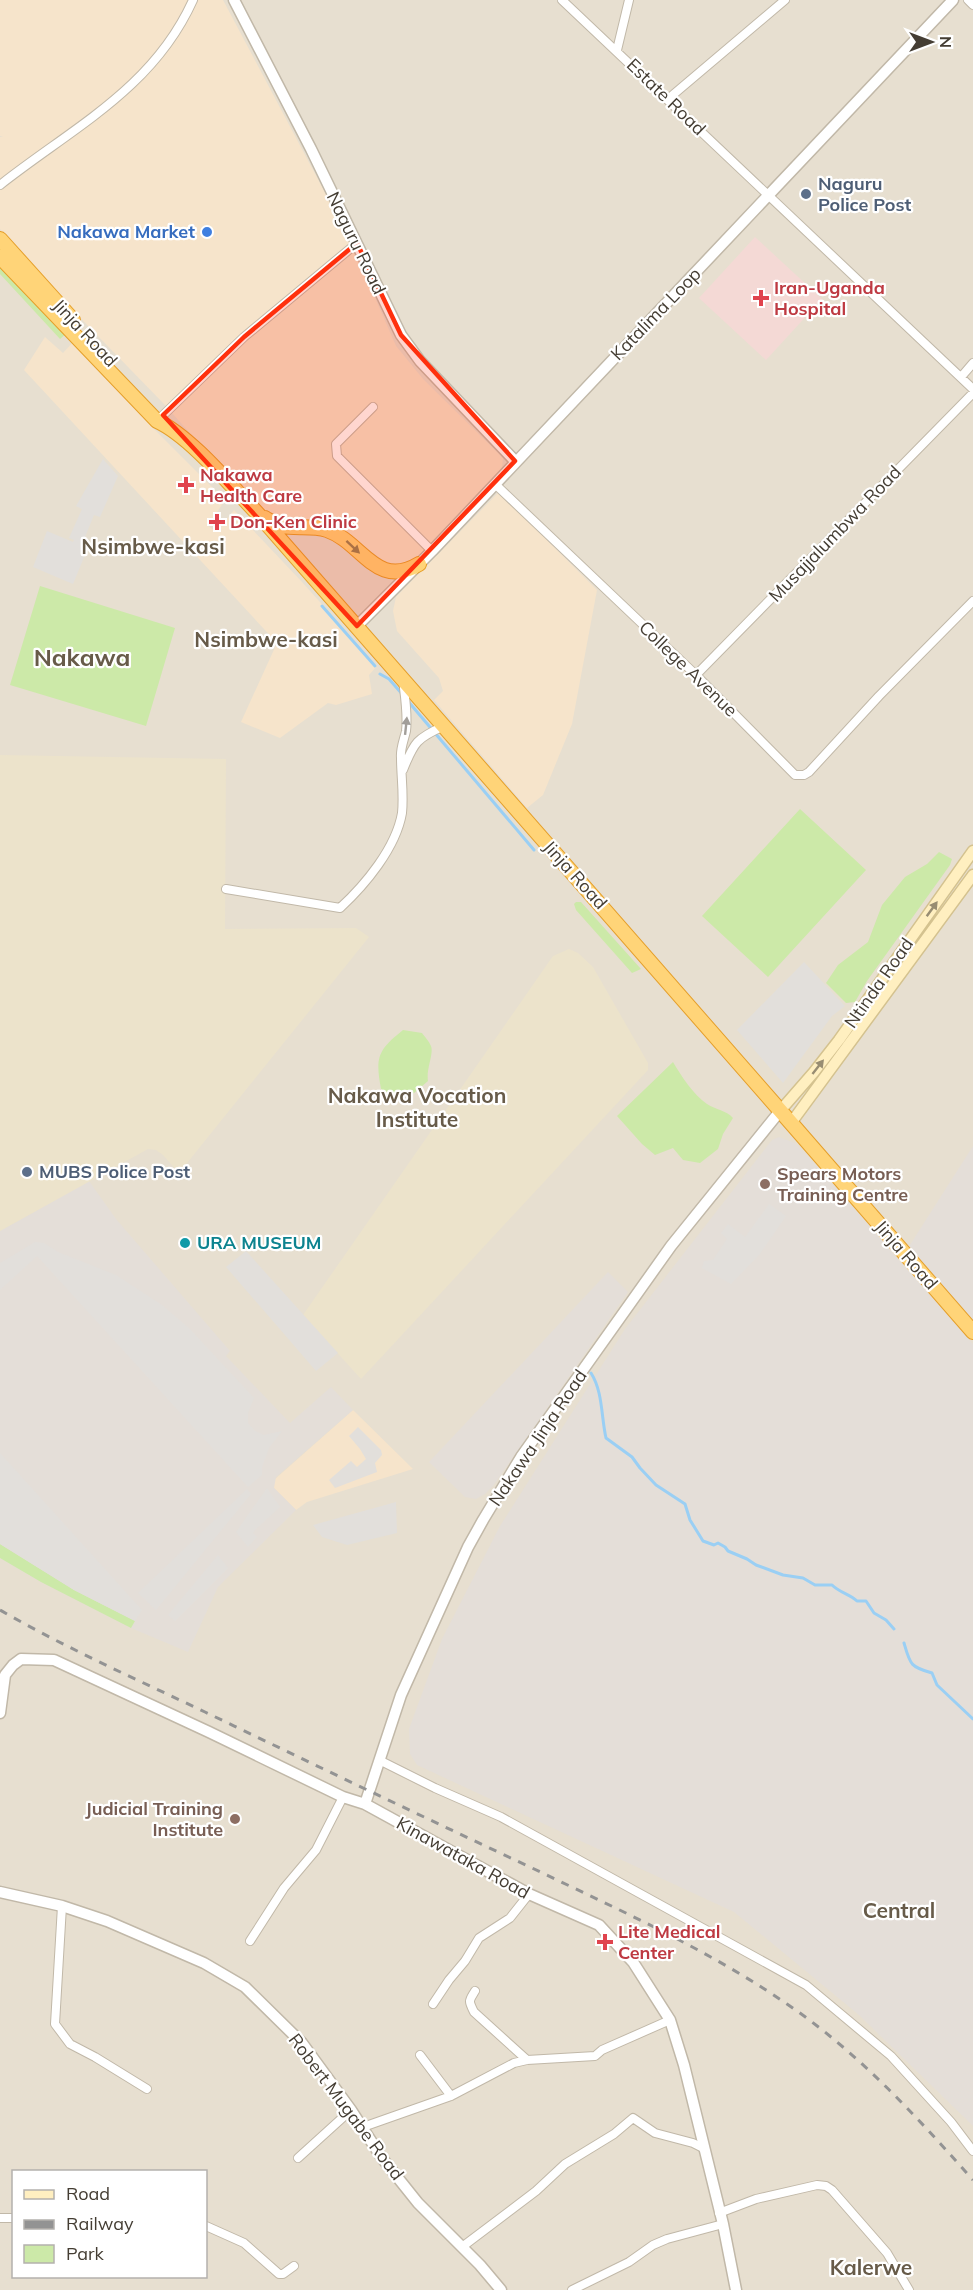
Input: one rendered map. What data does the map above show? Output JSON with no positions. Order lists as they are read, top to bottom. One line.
{"streets":{"highway":["Jinja Road"],"main road":["Ntinda Road"],"street":["Estate Road","Naguru Road","Katalima Loop","Musajjalumbwa Road","College Avenue","Nakawa Jinja Road","Kinawataka Road","Robert Mugabe Road"]},"crossings":[["Estate Road","Katalima Loop"],["Estate Road","Musajjalumbwa Road"],["Naguru Road","Katalima Loop"],["Katalima Loop","Jinja Road"],["Katalima Loop","College Avenue"],["Jinja Road","Ntinda Road"],["Jinja Road","Nakawa Jinja Road"],["Musajjalumbwa Road","College Avenue"],["Ntinda Road","Nakawa Jinja Road"],["Nakawa Jinja Road","Kinawataka Road"]],"districts":["Nsimbwe-kasi","Nsimbwe-kasi","Nakawa","Nakawa Vocation Institute","Central","Kalerwe"],"places":{"other":["Naguru Police Post","Nakawa Market","MUBS Police Post","Spears Motors Training Centre","URA MUSEUM","Judicial Training Institute"],"health":["Iran-Uganda Hospital","Nakawa Health Care","Don-Ken Clinic","Lite Medical Center"]},"legend":["Road","Railway","Park"],"north":"right"}
